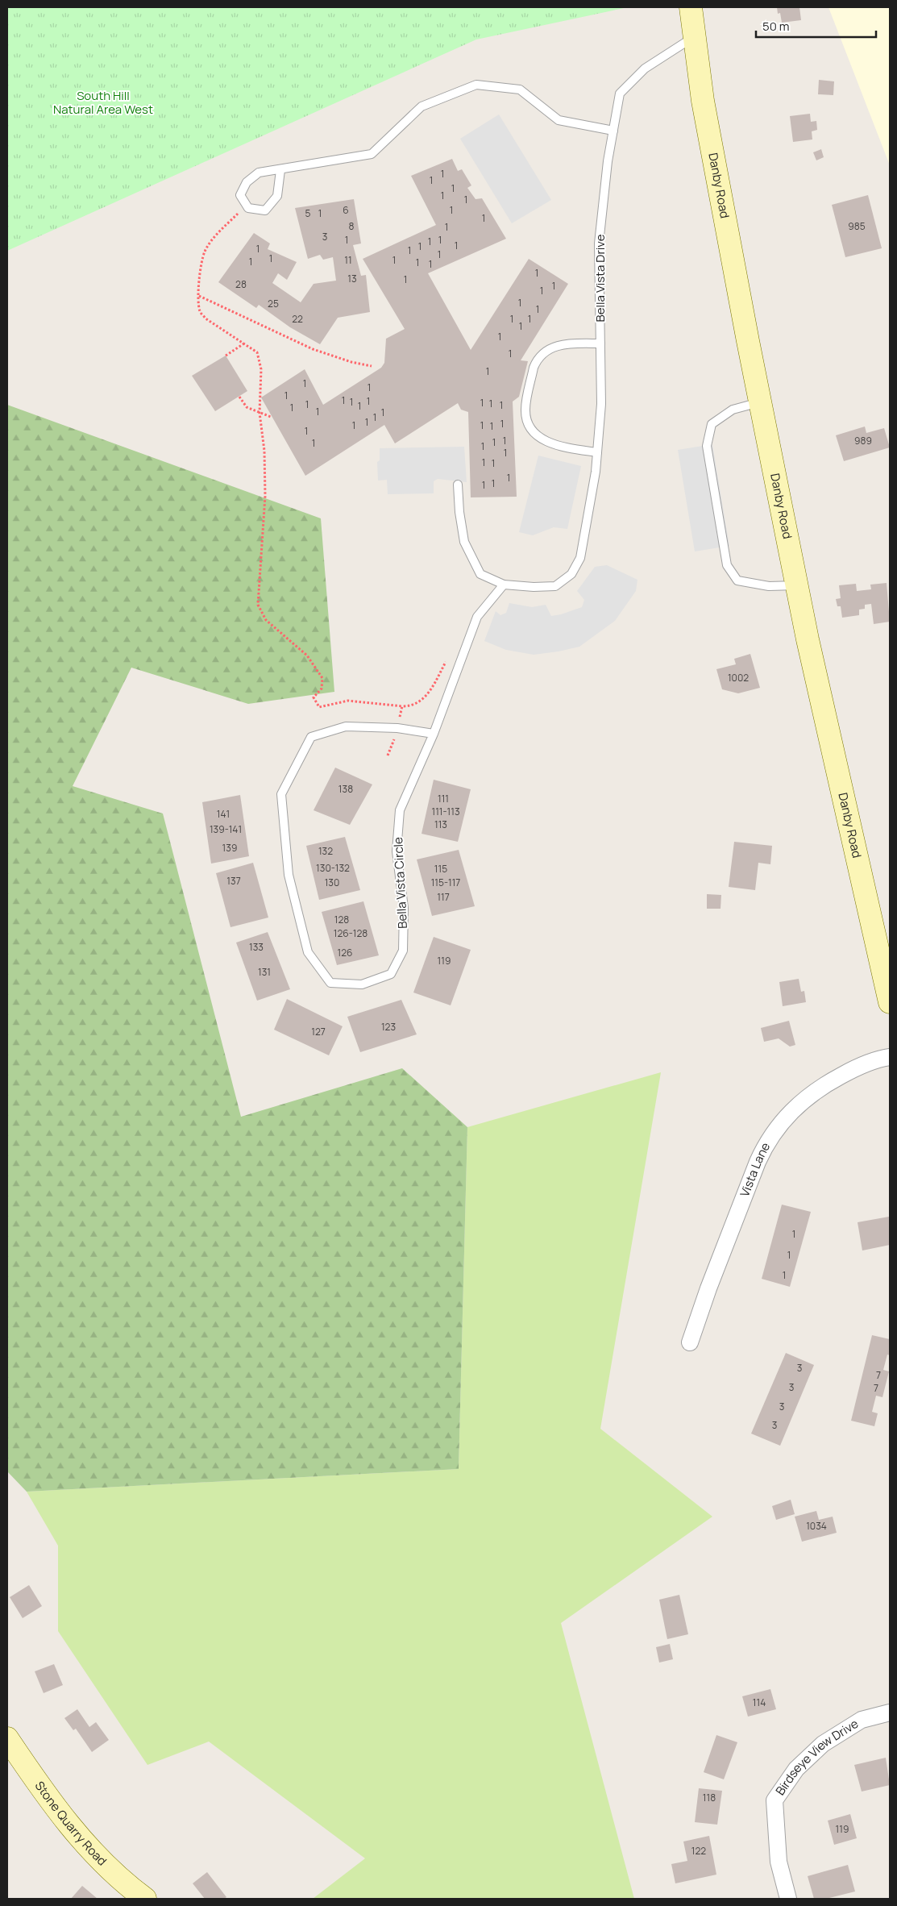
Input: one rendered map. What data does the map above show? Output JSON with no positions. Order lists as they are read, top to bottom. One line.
{"streets":{"main road":["Danby Road","Stone Quarry Road"],"street":["Vista Lane","Birdseye View Drive"],"lane":["Bella Vista Drive","Bella Vista Circle"]},"crossings":[["Danby Road","Bella Vista Drive"],["Bella Vista Drive","Bella Vista Circle"]],"parks":["South Hill Natural Area West"],"house_numbers":["1","1","1","1","1","6","1","5","1","1","8","985","1","3","1","1","1","1","1","1","1","1","1","11","1","1","1","1","1","13","1","28","1","1","1","25","1","22","1","1","1","1","1","1","1","1","1","1","1","1","1","1","1","1","1","1","1","1","1","1","1","1","1","1","1","1","989","1","1","1","1","1","1","1","1","1","1002","138","111","111-113","141","113","139-141","139","132","130-132","115","137","130","115-117","117","128","126-128","133","126","119","131","123","127","1","1","1","3","7","3","7","3","3","1034","114","118","119","122"],"scale_bar":"50 m"}
